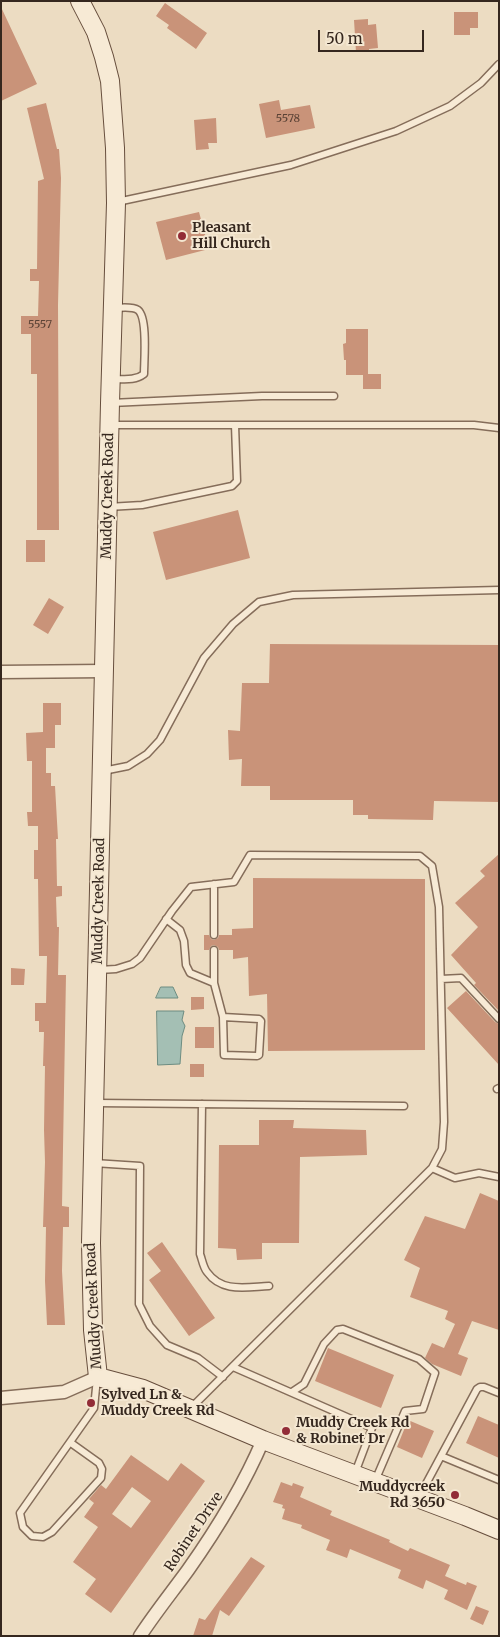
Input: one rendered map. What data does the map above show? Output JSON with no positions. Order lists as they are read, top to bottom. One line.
{"streets":{"street":["Muddy Creek Road","Robinet Drive"]},"crossings":[["Muddy Creek Road","Robinet Drive"]],"places":["Pleasant Hill Church","Sylved Ln & Muddy Creek Rd","Muddy Creek Rd & Robinet Dr","Muddycreek Rd 3650"],"house_numbers":["5578","5557"],"scale_bar":"50 m"}
